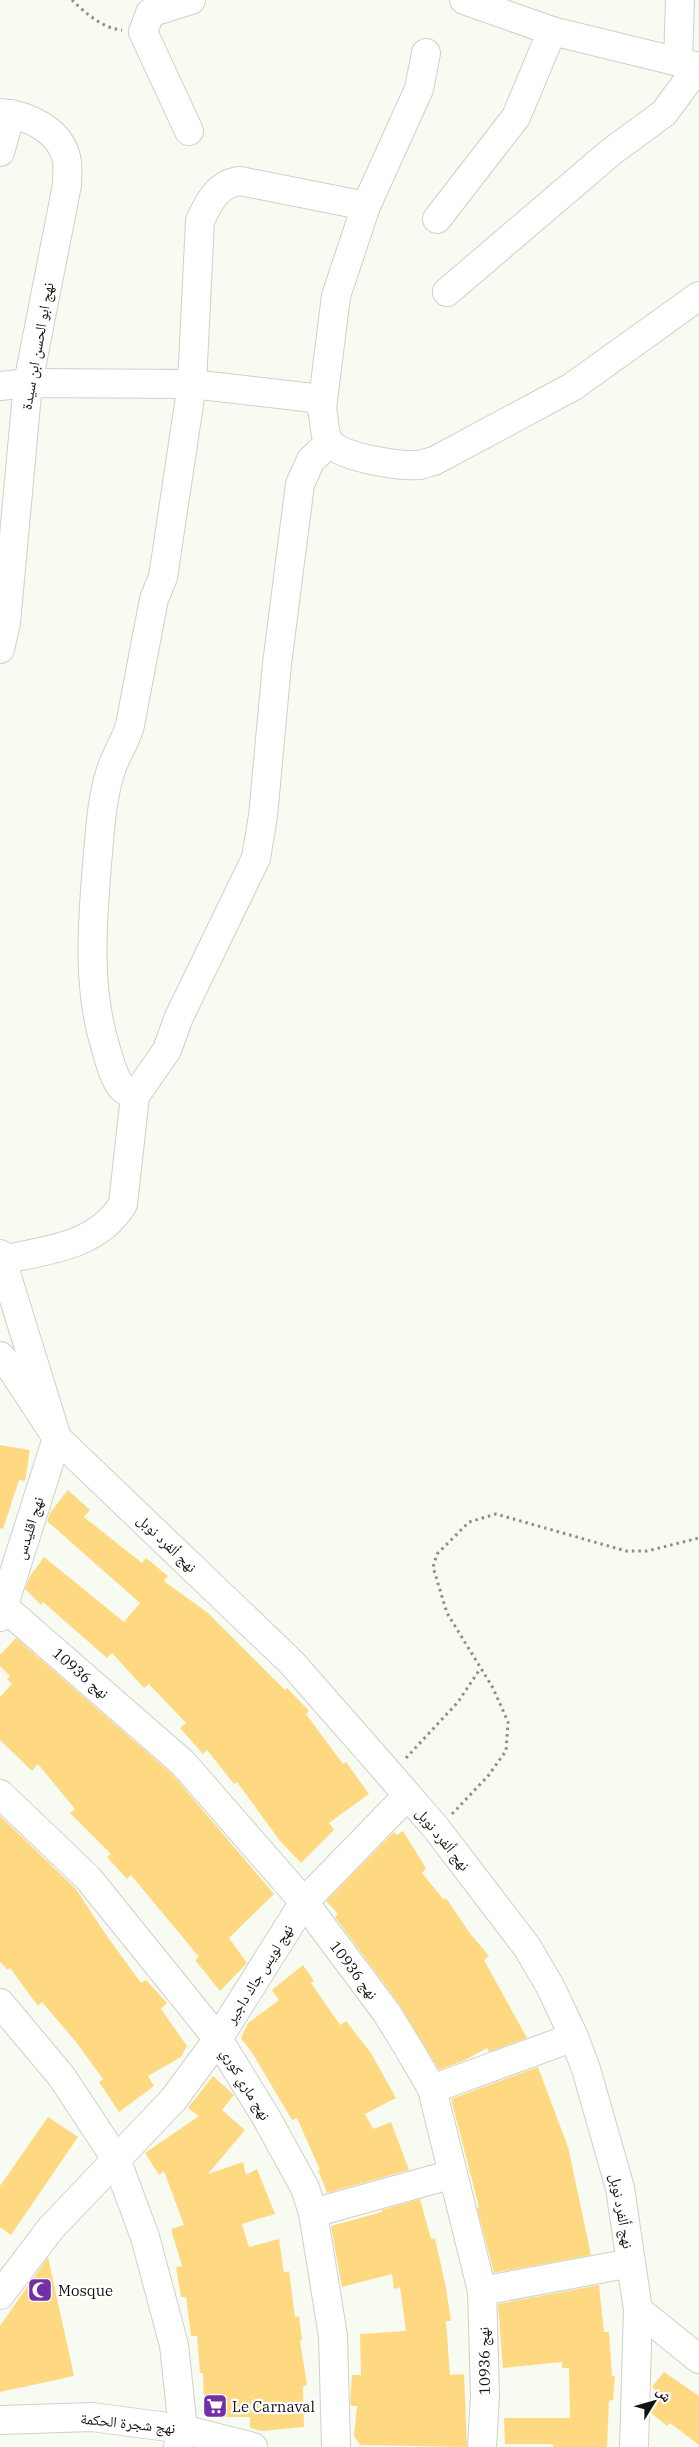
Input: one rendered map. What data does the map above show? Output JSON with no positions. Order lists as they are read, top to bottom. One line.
{"streets":{"street":["نهج ابو الحسن ابن سيدة","نهج اقليدس","نهج ألفرد نوبل","نهج 10936","نهج لويس جاك داجير","نهج ماري كوري","نهج شجرة الحكمة"]},"crossings":[["نهج اقليدس","نهج ألفرد نوبل"],["نهج اقليدس","نهج 10936"],["نهج ألفرد نوبل","نهج لويس جاك داجير"],["نهج 10936","نهج لويس جاك داجير"],["نهج لويس جاك داجير","نهج ماري كوري"]],"places":{"mosque":["Mosque"],"supermarket":["Le Carnaval"]},"north":"top right"}
